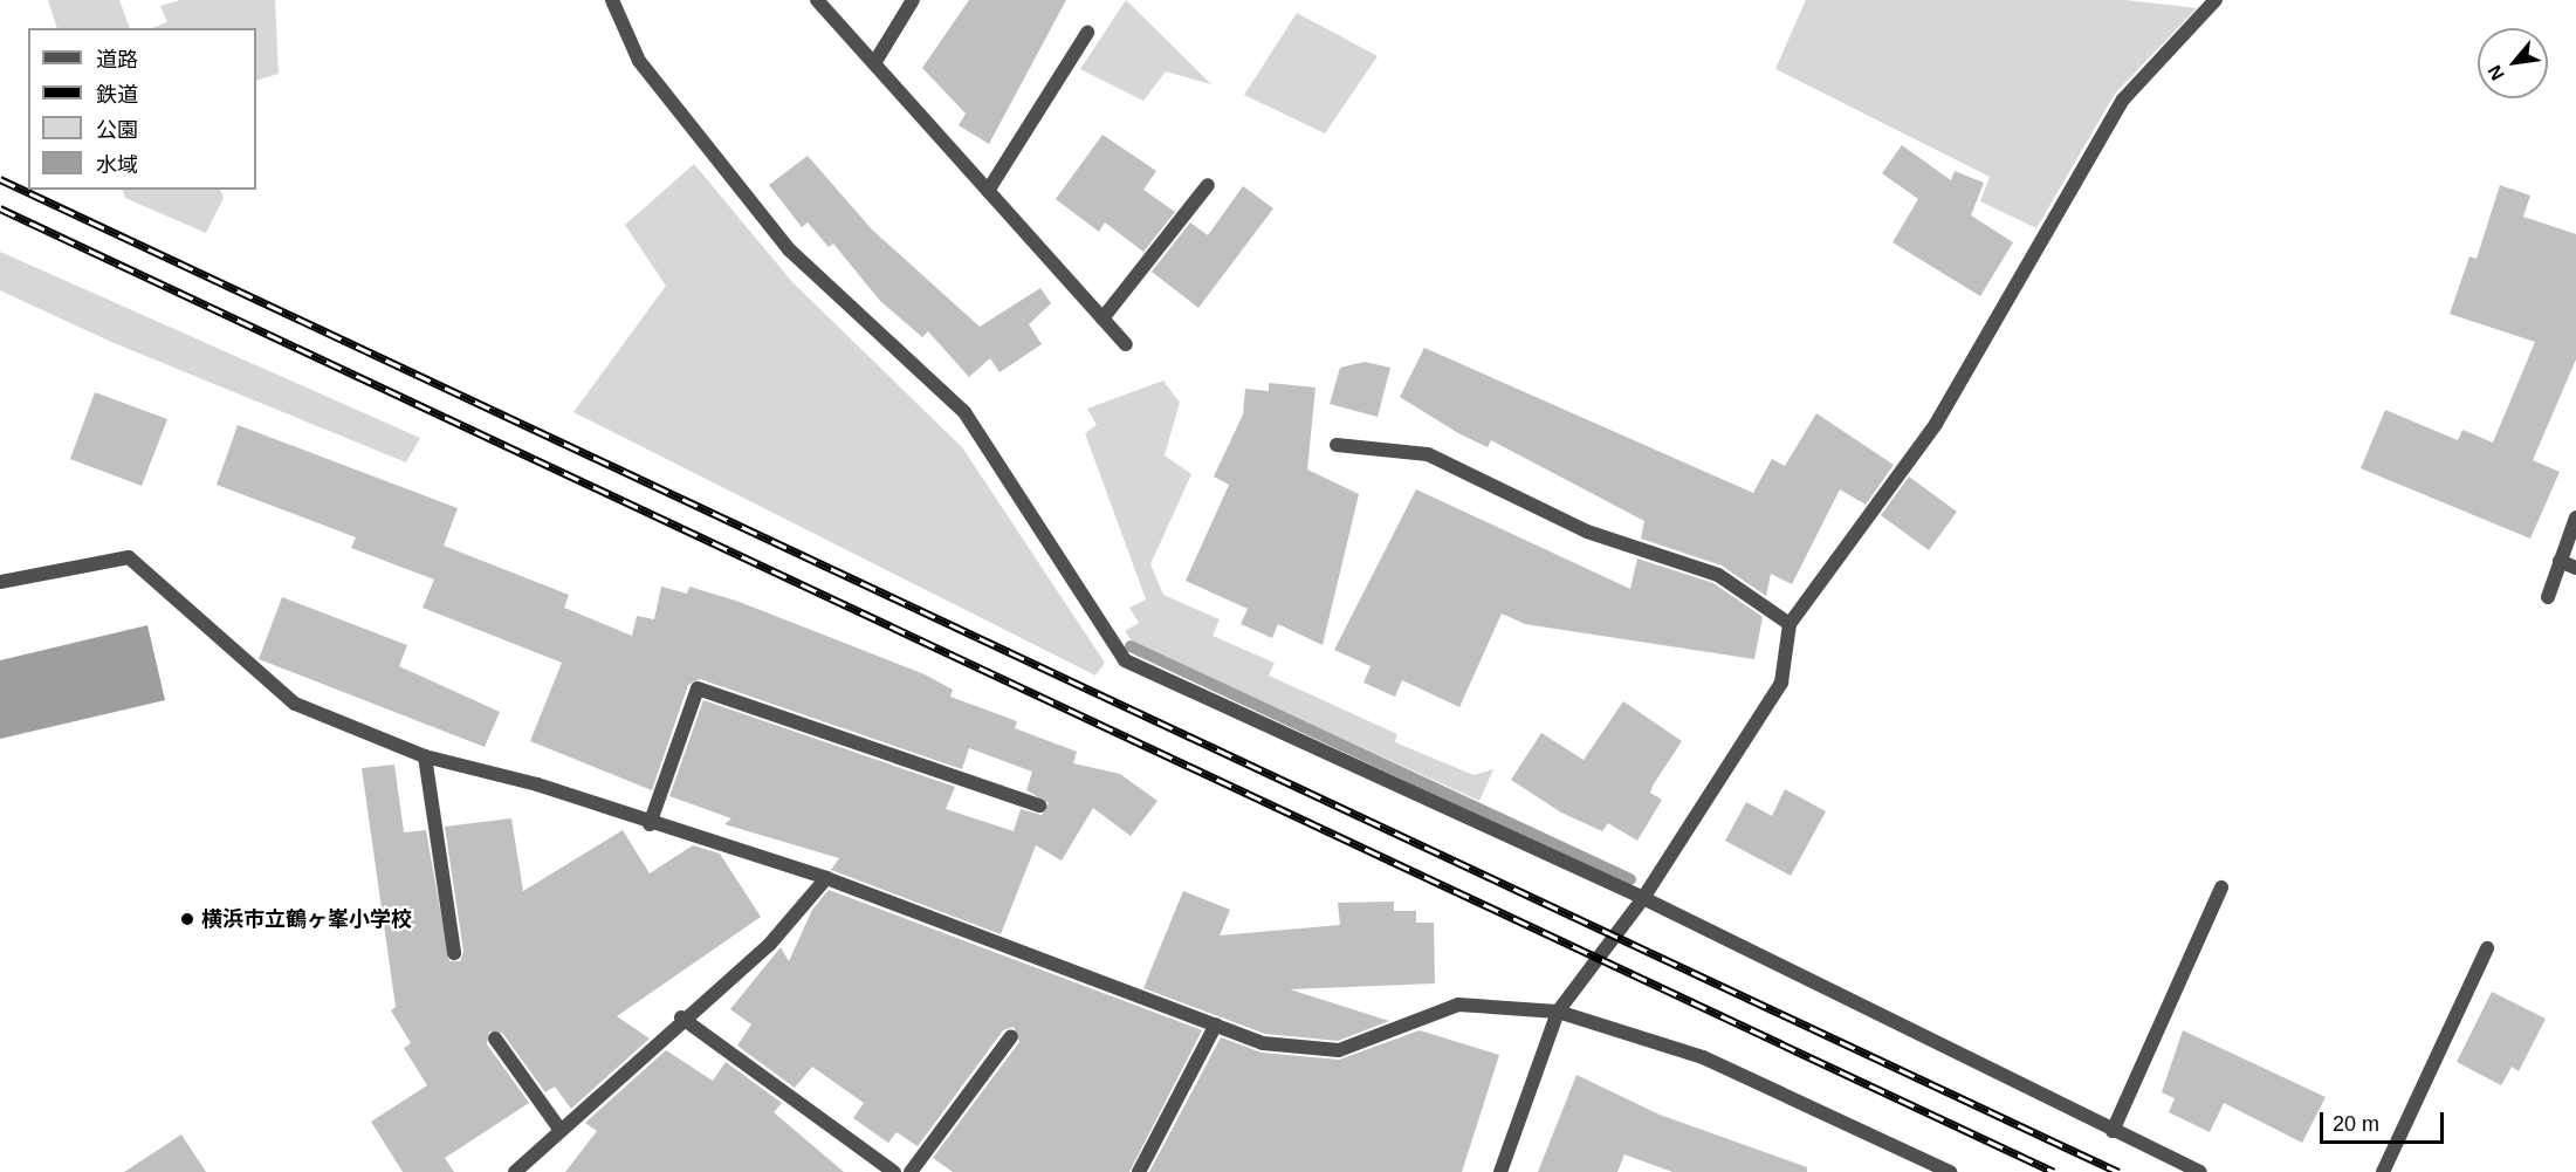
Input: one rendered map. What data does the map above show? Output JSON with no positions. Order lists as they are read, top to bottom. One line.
{"places":["横浜市立鶴ヶ峯小学校"],"legend":["道路","鉄道","公園","水域"],"scale_bar":"20 m","north":"bottom left"}
